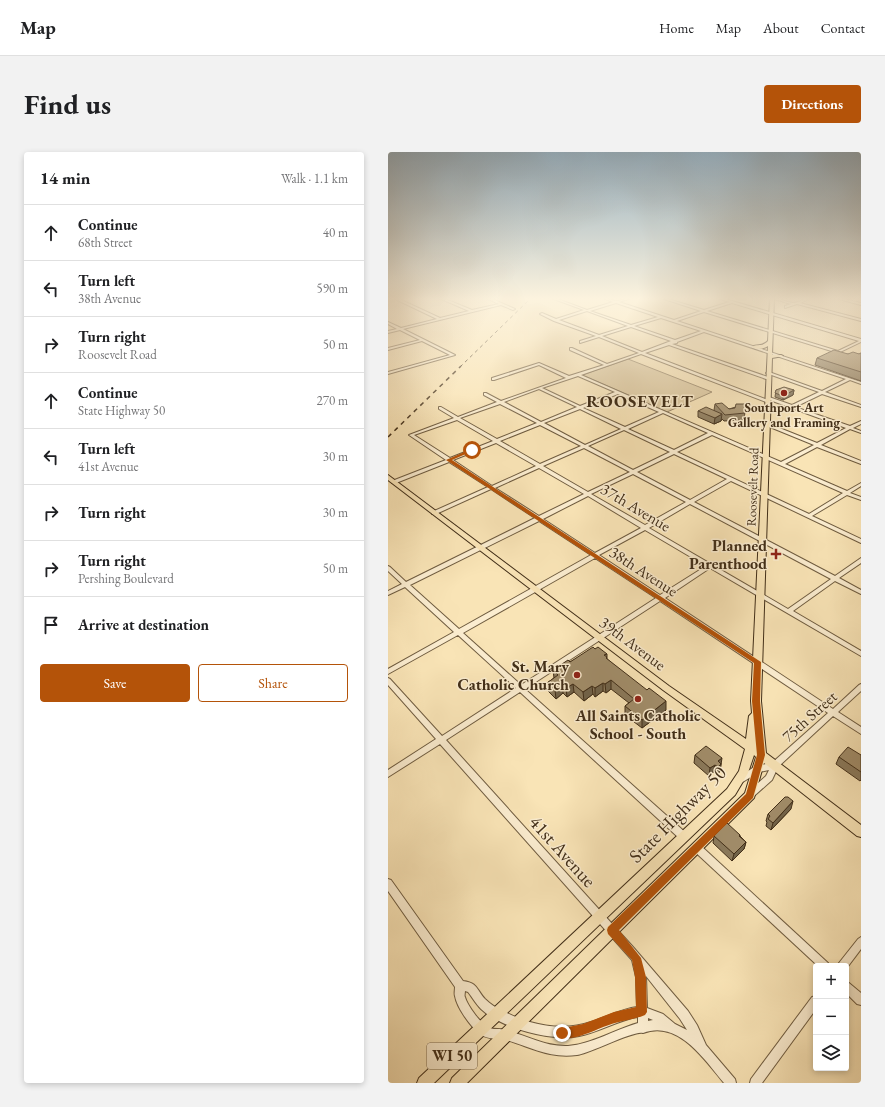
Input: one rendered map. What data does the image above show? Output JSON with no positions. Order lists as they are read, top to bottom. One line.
{"streets":{"main road":["Roosevelt Road","39th Avenue","State Highway 50","WI 50"],"street":["37th Avenue","38th Avenue","75th Street","41st Avenue"]},"crossings":[["Roosevelt Road","37th Avenue"],["Roosevelt Road","38th Avenue"],["Roosevelt Road","State Highway 50"],["Roosevelt Road","WI 50"],["37th Avenue","38th Avenue"],["38th Avenue","75th Street"],["39th Avenue","75th Street"],["39th Avenue","State Highway 50"],["39th Avenue","WI 50"],["75th Street","State Highway 50"],["75th Street","WI 50"],["State Highway 50","41st Avenue"],["State Highway 50","WI 50"],["41st Avenue","WI 50"]],"districts":["ROOSEVELT"],"places":{"other":["Southport Art Gallery and Framing","St. Mary Catholic Church","All Saints Catholic School - South"],"health":["Planned Parenthood"]},"page":{"header":"Map","nav":["Home","Map","About","Contact"],"buttons":["Directions",["Save","Share"]],"title":"Find us","heading":["14 min","Walk · 1.1 km"],"list":[["Continue","68th Street","40 m"],["Turn left","38th Avenue","590 m"],["Turn right","Roosevelt Road","50 m"],["Continue","State Highway 50","270 m"],["Turn left","41st Avenue","30 m"],["Turn right","30 m"],["Turn right","Pershing Boulevard","50 m"],"Arrive at destination"],"map_buttons":["+","−"]}}
